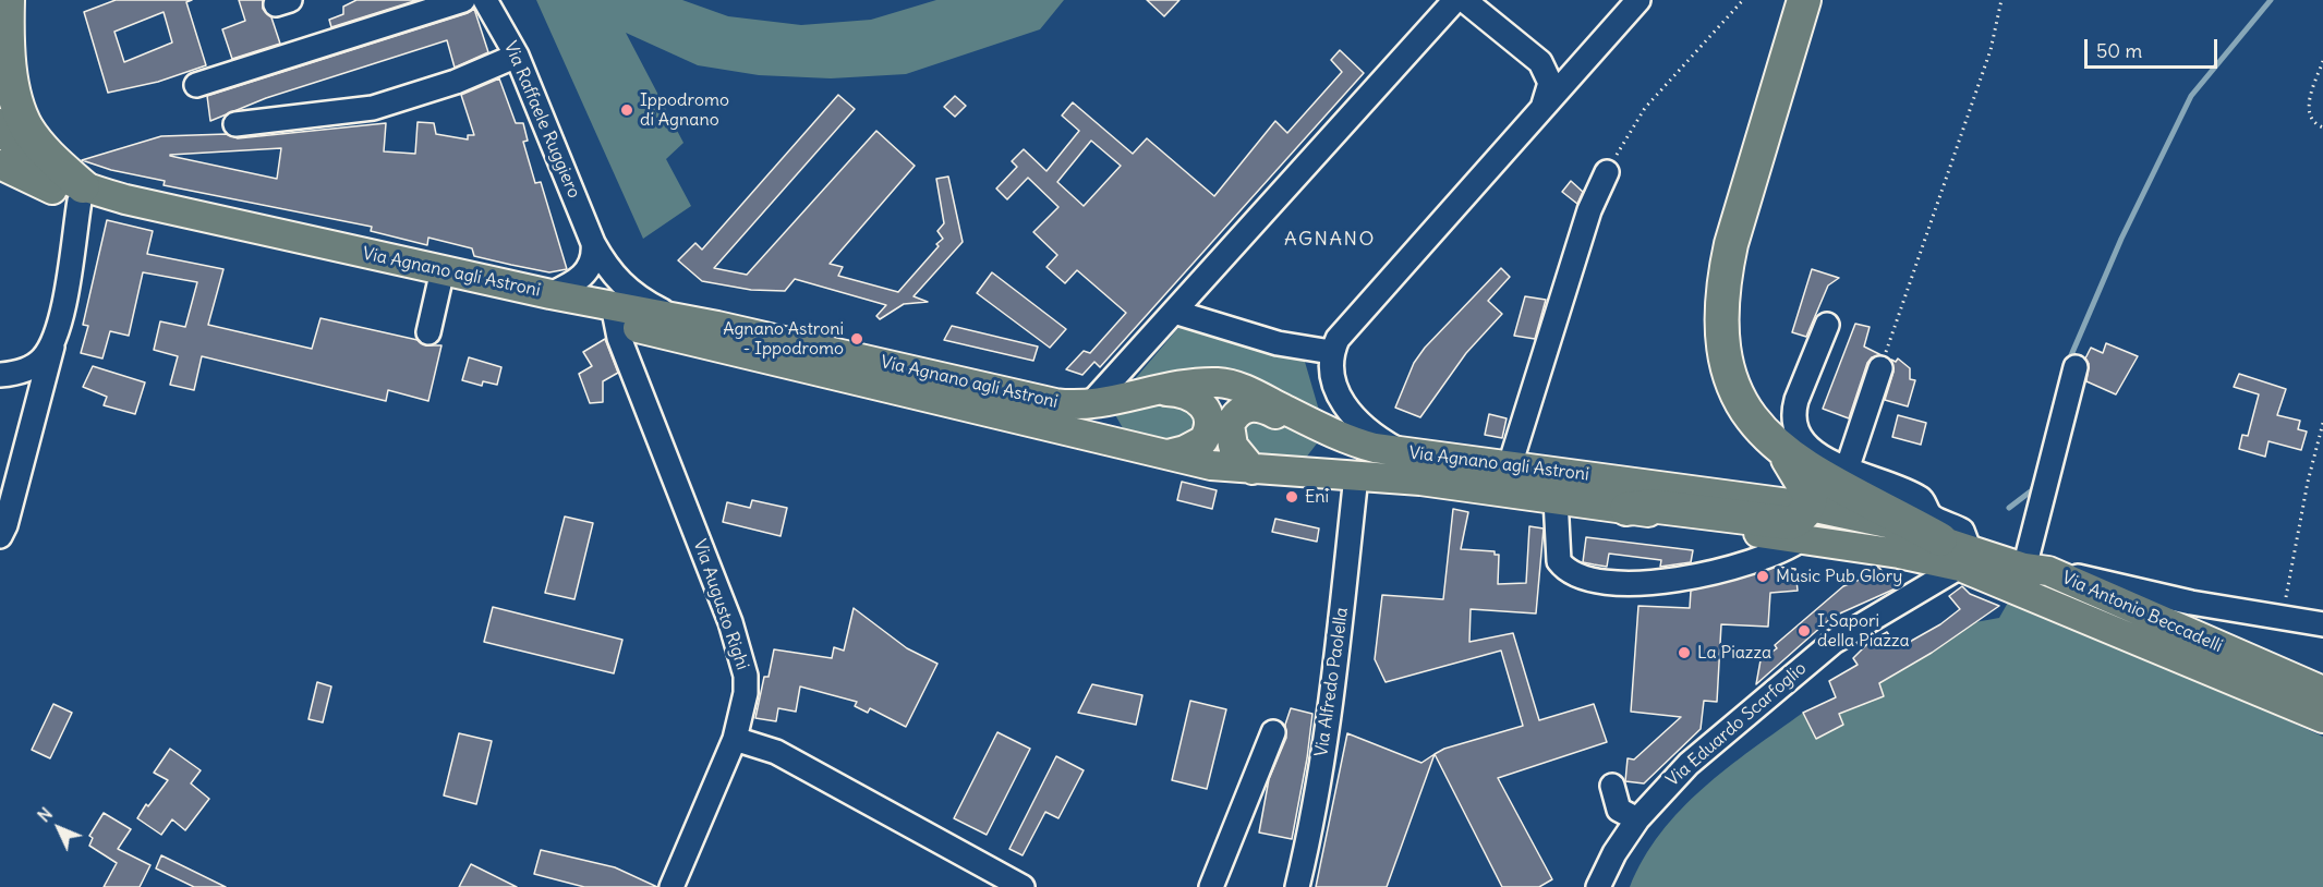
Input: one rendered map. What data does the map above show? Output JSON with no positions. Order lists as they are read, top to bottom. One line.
{"streets":{"main road":["Via Agnano agli Astroni","Via Antonio Beccadelli"],"street":["Via Raffaele Ruggiero","Via Augusto Righi","Via Alfredo Paolella","Via Eduardo Scarfoglio"]},"crossings":[["Via Raffaele Ruggiero","Via Agnano agli Astroni"],["Via Agnano agli Astroni","Via Augusto Righi"],["Via Agnano agli Astroni","Via Antonio Beccadelli"],["Via Agnano agli Astroni","Via Alfredo Paolella"],["Via Agnano agli Astroni","Via Eduardo Scarfoglio"],["Via Antonio Beccadelli","Via Eduardo Scarfoglio"]],"districts":["AGNANO"],"places":["Ippodromo di Agnano","Agnano Astroni - Ippodromo","Eni","Music Pub Glory","I Sapori della Piazza","La Piazza"],"scale_bar":"50 m","north":"top left"}
